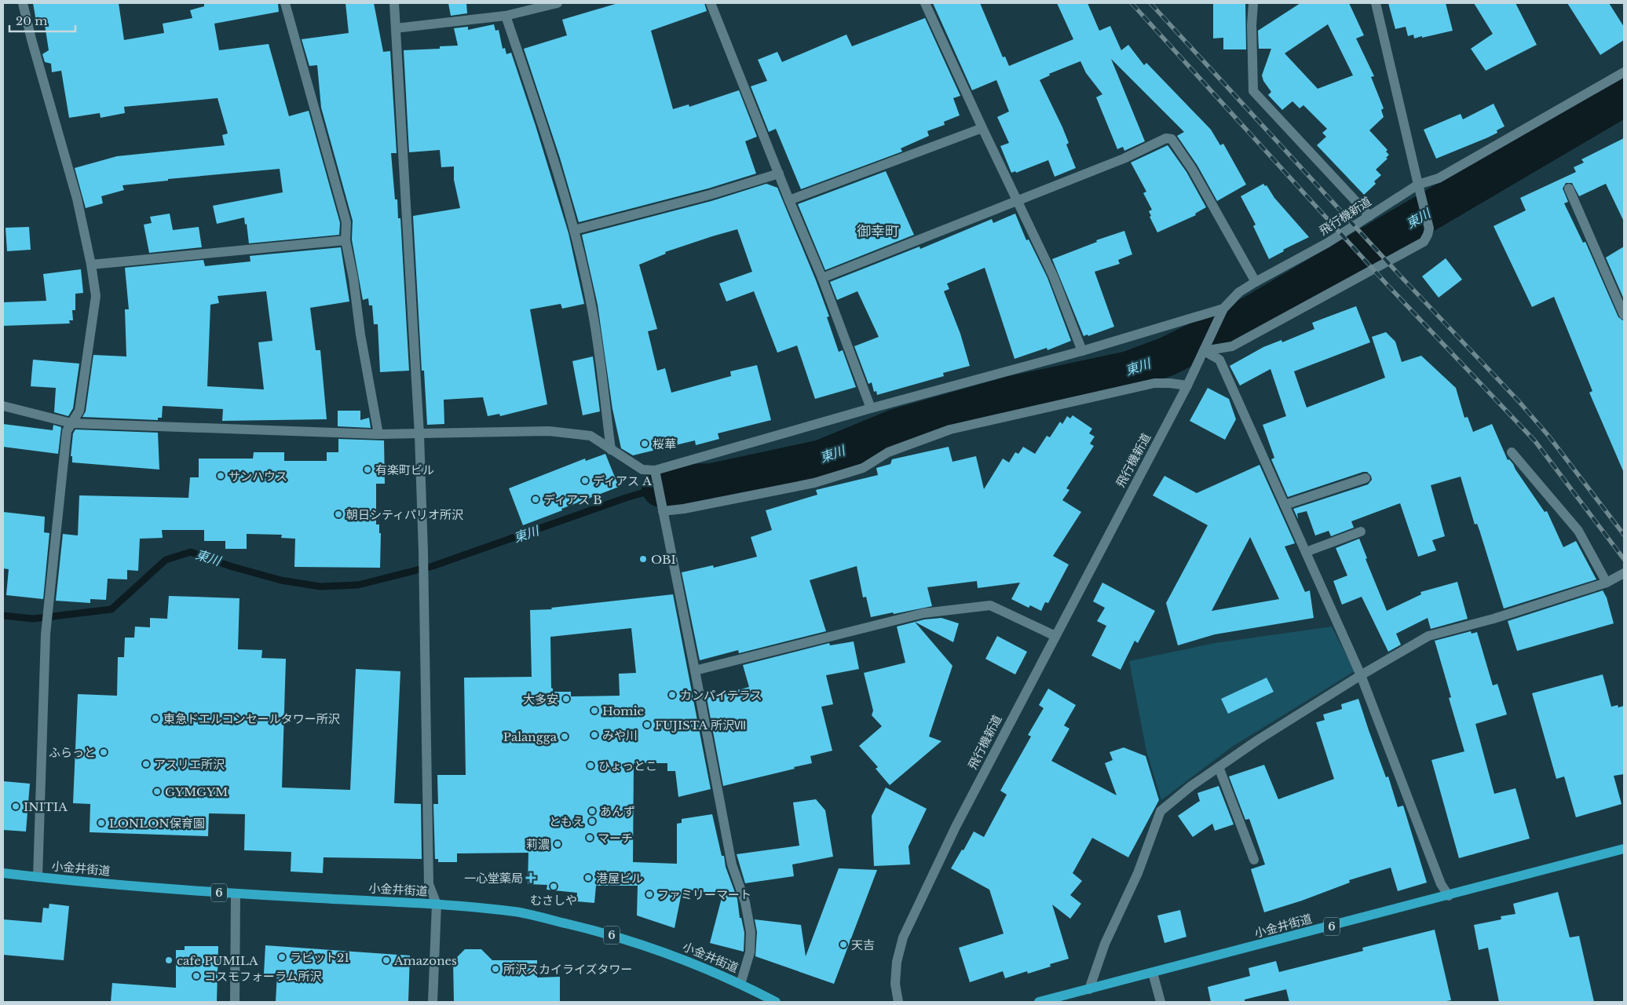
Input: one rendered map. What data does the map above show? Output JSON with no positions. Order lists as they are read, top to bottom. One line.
{"streets":{"main road":["小金井街道","6"],"street":["飛行機新道"]},"districts":["御幸町"],"water":["東川"],"places":{"other":["桜華","有楽町ビル","サンハウス","ディアス A","ディアス B","朝日シティパリオ所沢","OBI","カンパイテラス","大多安","Homie","東急ドエルコンセールタワー所沢","FUJISTA 所沢Ⅶ","みや川","Palangga","ふらっと","アスリエ所沢","ひょっとこ","GYMGYM","INITIA","あんず","ともえ","LONLON保育園","マーチ","莉濃","港屋ビル","むさしや","ファミリーマート","天吉","ラビット21","cafe PUMILA","Amazones","所沢スカイライズタワー","コスモフォーラム所沢"],"health":["一心堂薬局"]},"scale_bar":"20 m"}
